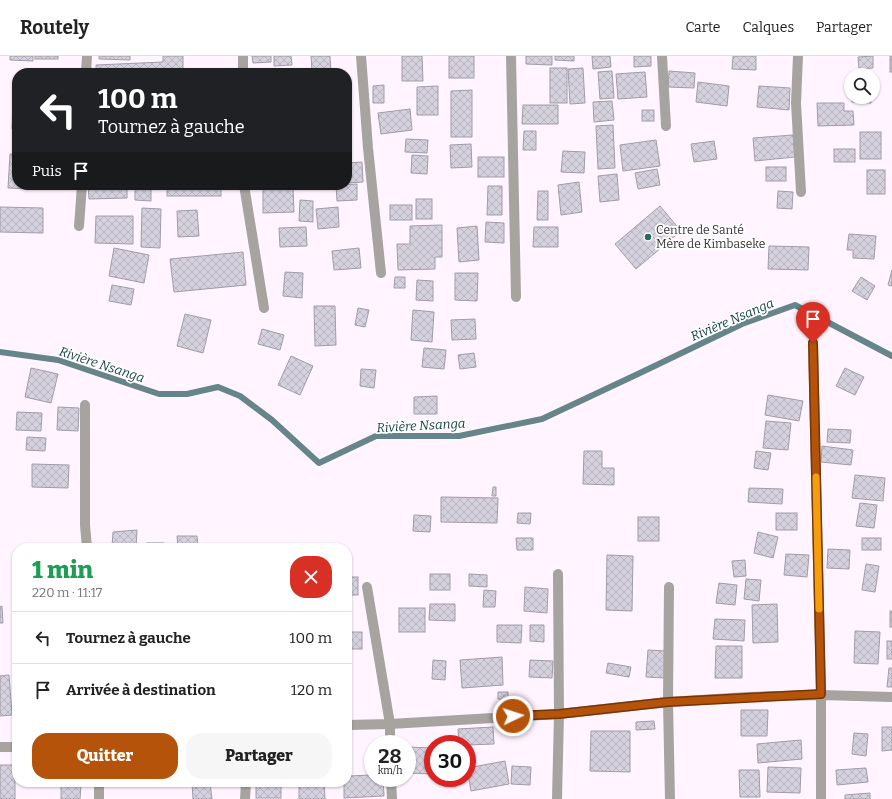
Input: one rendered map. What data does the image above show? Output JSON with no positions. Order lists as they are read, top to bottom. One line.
{"water":["Rivière Nsanga"],"places":["Centre de Santé Mère de Kimbaseke"],"page":{"header":"Routely","nav":["Carte","Calques","Partager"],"turn":["100 m","Tournez à gauche"],"then":"Puis","heading":["1 min","220 m · 11:17"],"list":[{"name":"Tournez à gauche","value":"100 m"},{"name":"Arrivée à destination","value":"120 m"}],"buttons":["Quitter","Partager"],"speed":"28 km/h","limit":"30"}}
